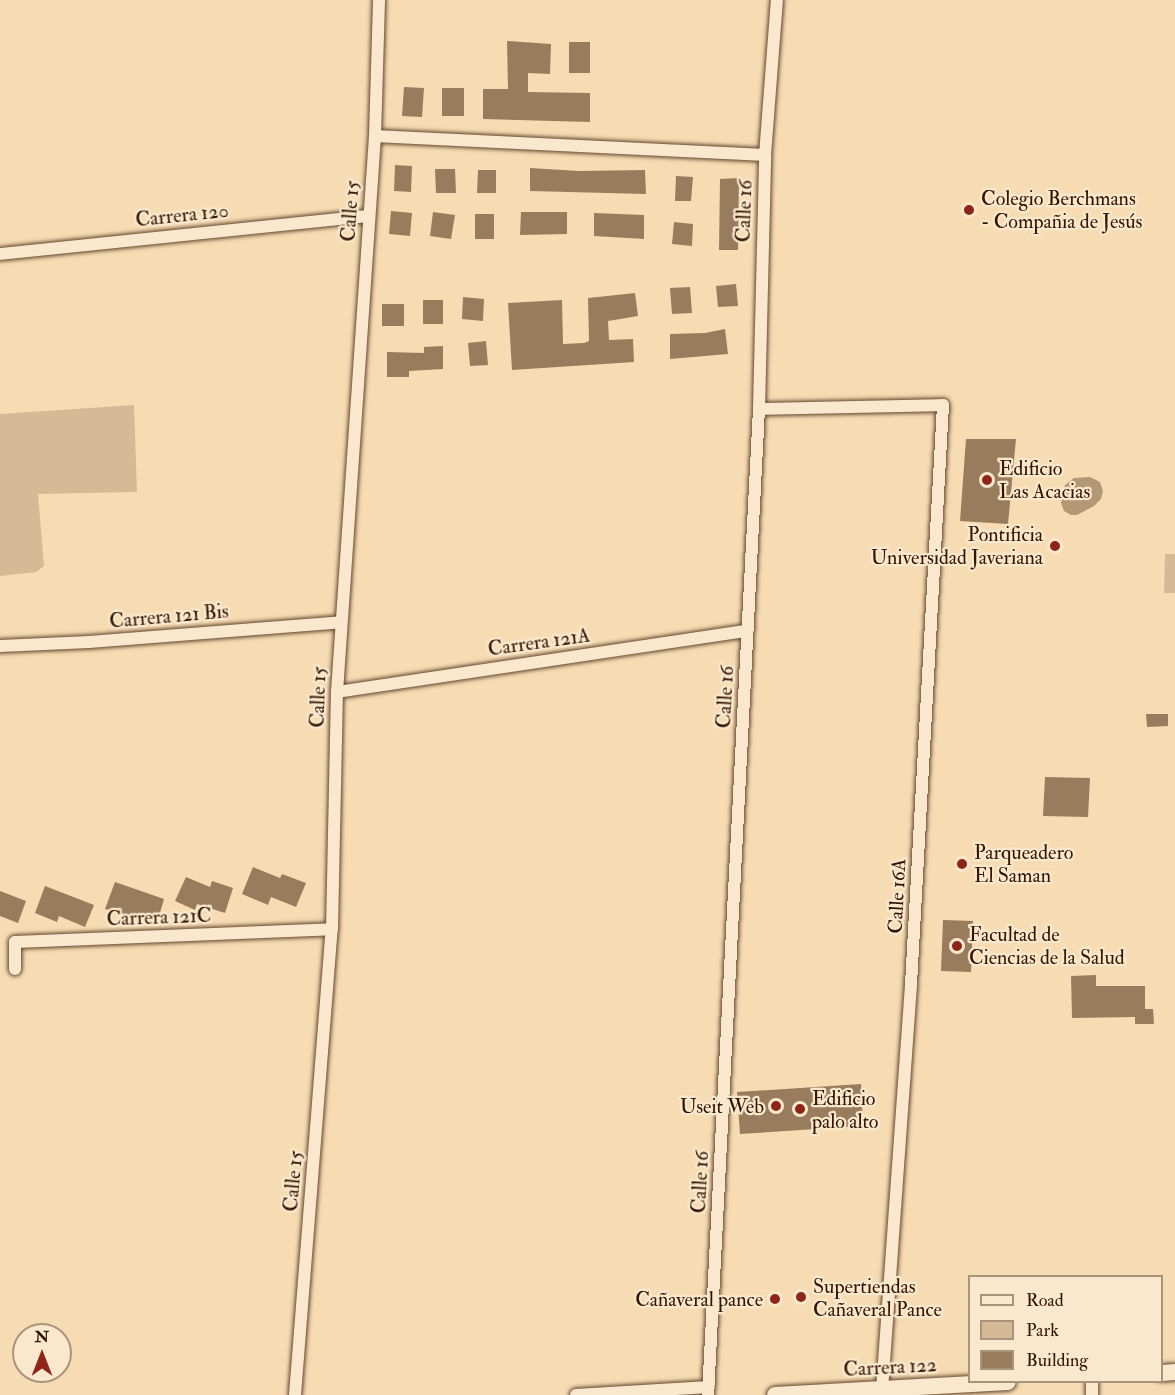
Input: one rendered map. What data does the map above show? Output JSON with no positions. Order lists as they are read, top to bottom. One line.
{"streets":{"street":["Calle 15","Calle 16","Carrera 120","Carrera 121 Bis","Carrera 121A","Calle 16A","Carrera 121C","Carrera 122"]},"crossings":[["Calle 15","Carrera 120"],["Calle 15","Carrera 121 Bis"],["Calle 15","Carrera 121A"],["Calle 15","Carrera 121C"],["Calle 16","Carrera 121A"],["Calle 16","Calle 16A"],["Calle 16A","Carrera 122"]],"places":["Colegio Berchmans - Compañia de Jesús","Edificio Las Acacias","Pontificia Universidad Javeriana","Parqueadero El Saman","Facultad de Ciencias de la Salud","Useit Web","Edificio palo alto","Supertiendas Cañaveral Pance","Cañaveral pance"],"legend":["Road","Park","Building"],"north":"top"}
